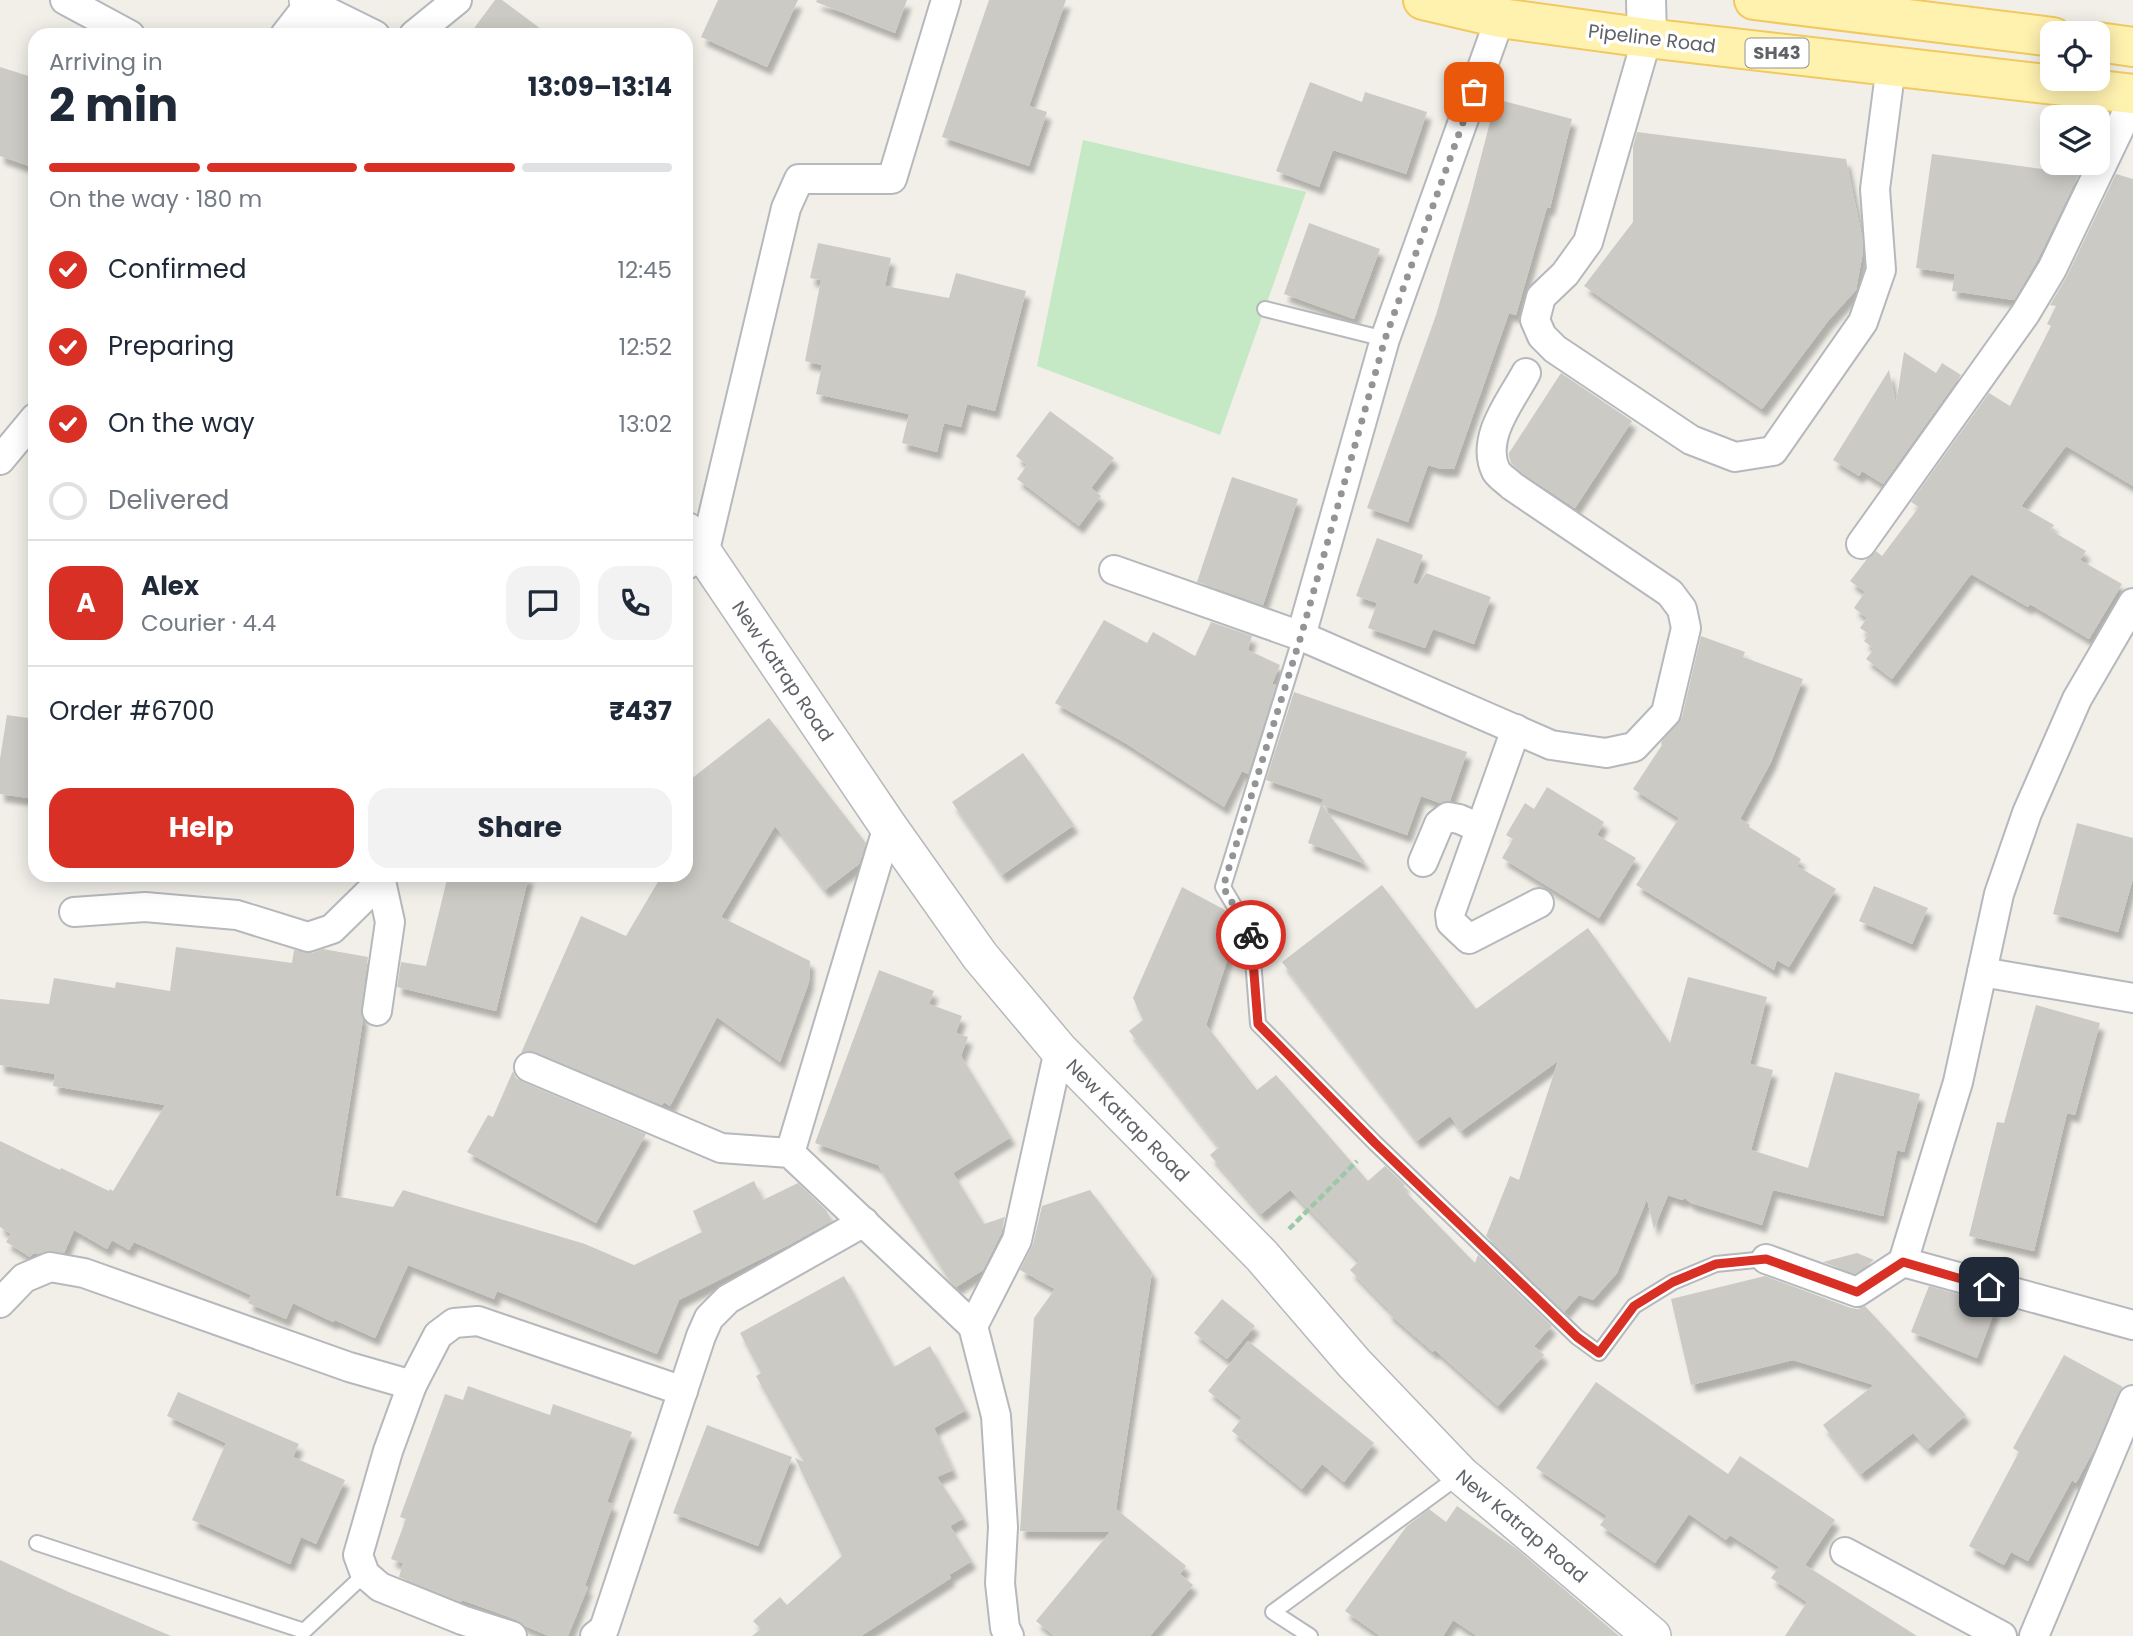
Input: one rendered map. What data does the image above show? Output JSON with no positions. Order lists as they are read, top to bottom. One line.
{"streets":{"main road":["Pipeline Road","SH43"],"street":["New Katrap Road"]},"page":{"heading":["2 min","Arriving in","13:09–13:14"],"panel":["Alex","Courier · 4.4","Order #6700","₹437"],"bar":"On the way · 180 m","list":[["Confirmed","12:45"],["Preparing","12:52"],["On the way","13:02"],"Delivered"],"round":"A","buttons":["Help","Share"]}}
